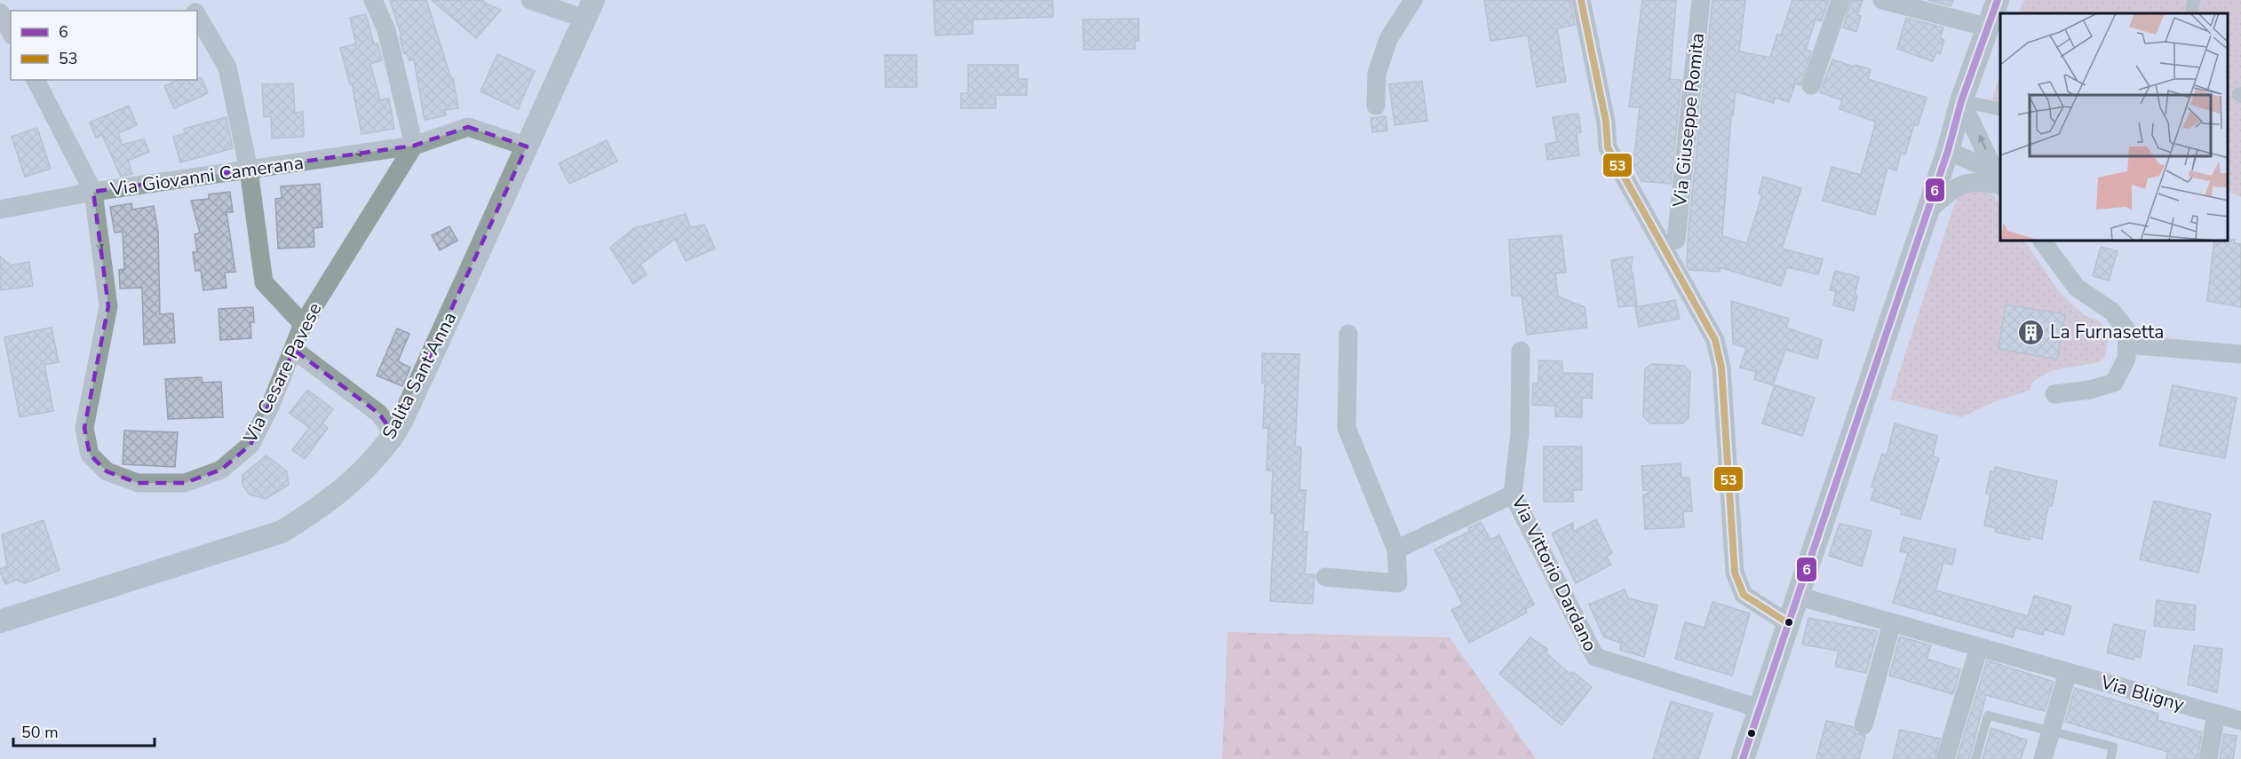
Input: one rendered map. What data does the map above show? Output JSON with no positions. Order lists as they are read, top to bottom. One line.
{"streets":{"street":["Via Giuseppe Romita","Via Giovanni Camerana","Via Cesare Pavese","Salita Sant'Anna","Via Vittorio Dardano","Via Bligny"]},"crossings":[["Via Giovanni Camerana","Via Cesare Pavese"]],"one_way":["Via Giovanni Camerana"],"places":{"building":["La Furnasetta"]},"lines":["transit line 6","transit line 53"],"legend":["6","53"],"scale_bar":"50 m"}
